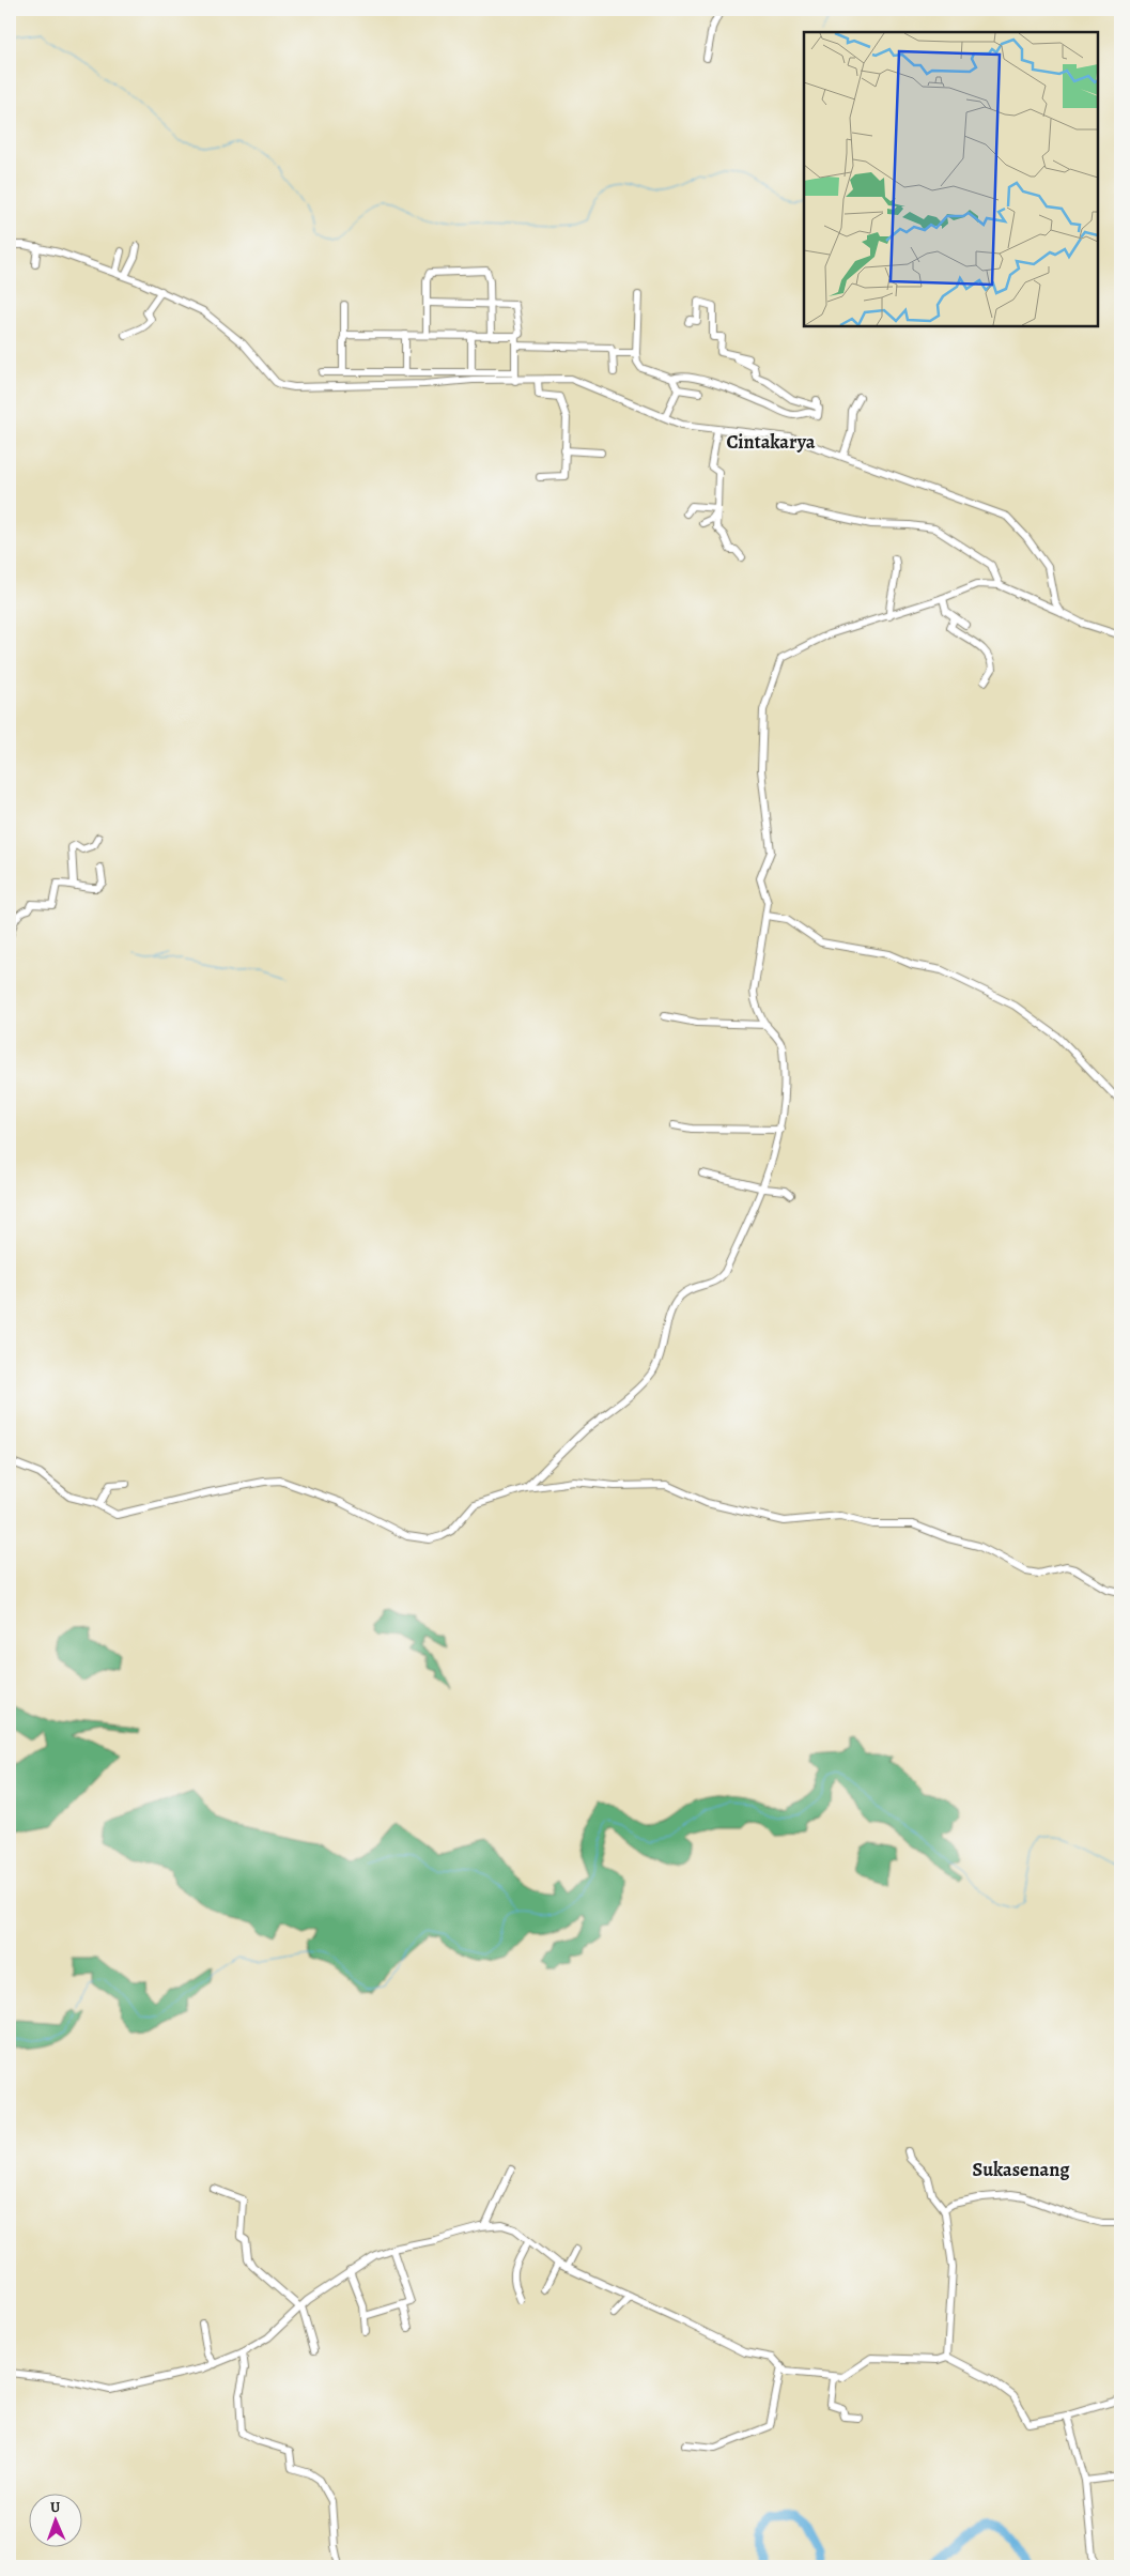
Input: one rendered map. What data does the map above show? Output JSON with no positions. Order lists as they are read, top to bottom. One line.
{"districts":["Cintakarya","Sukasenang"],"north":"top"}
